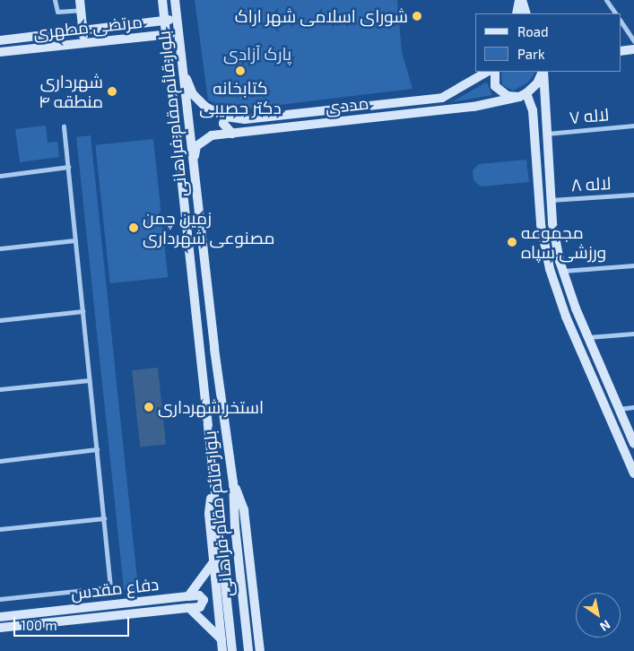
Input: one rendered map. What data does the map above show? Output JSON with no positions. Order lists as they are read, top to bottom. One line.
{"streets":{"street":["مرتضی مطهری","مددی","بلوار قائم مقام فراهانی","لاله ۷","لاله ۸","دفاع مقدس"]},"crossings":[["مرتضی مطهری","بلوار قائم مقام فراهانی"],["مددی","بلوار قائم مقام فراهانی"]],"parks":["پارک آزادی"],"places":["شورای اسلامی شهر اراک","کتابخانه دکتر حصیبی","شهرداری منطقه ۴","زمین چمن مصنوعی شهرداری","مجموعه ورزشی سپاه","استخر شهرداری"],"legend":["Road","Park"],"scale_bar":"100 m","north":"bottom right"}
